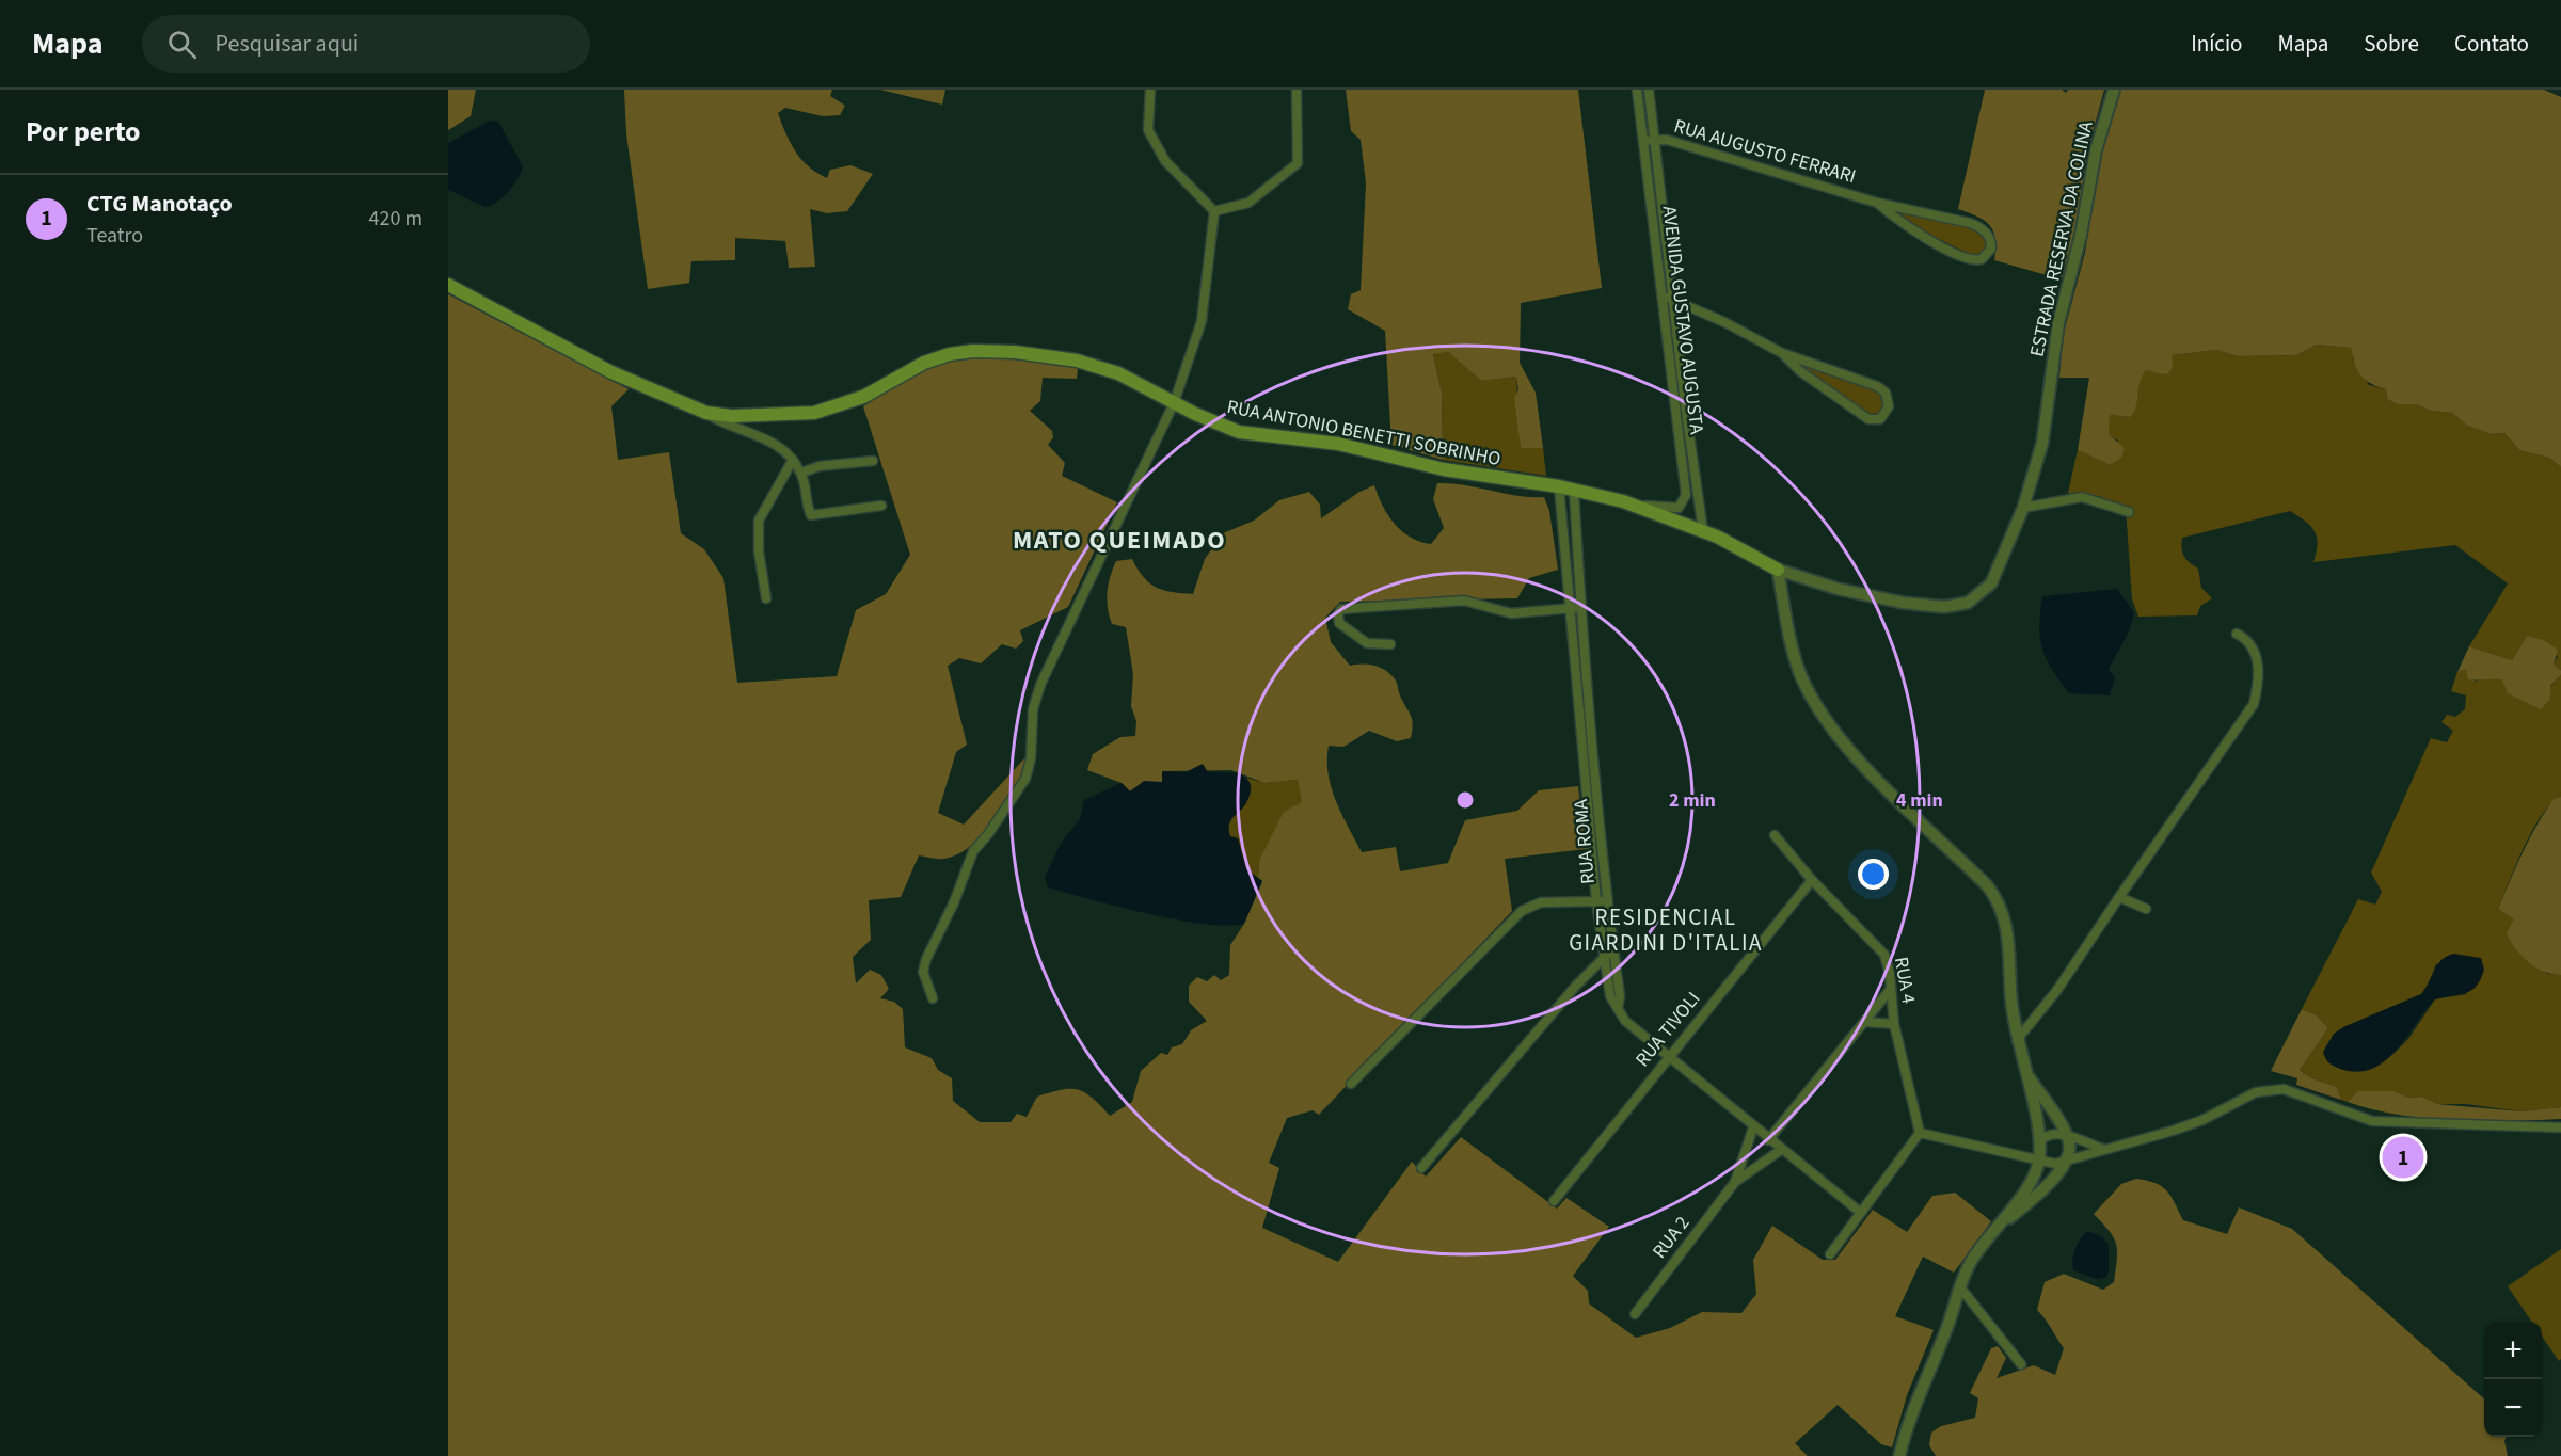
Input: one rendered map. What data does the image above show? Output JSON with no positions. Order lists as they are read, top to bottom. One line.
{"streets":{"main road":["RUA ANTONIO BENETTI SOBRINHO"],"street":["RUA AUGUSTO FERRARI","ESTRADA RESERVA DA COLINA","AVENIDA GUSTAVO AUGUSTA","RUA ROMA","RUA 4","RUA TIVOLI","RUA 2"]},"crossings":[["RUA AUGUSTO FERRARI","AVENIDA GUSTAVO AUGUSTA"],["ESTRADA RESERVA DA COLINA","RUA ANTONIO BENETTI SOBRINHO"],["AVENIDA GUSTAVO AUGUSTA","RUA ANTONIO BENETTI SOBRINHO"],["RUA ANTONIO BENETTI SOBRINHO","RUA ROMA"],["RUA 4","RUA TIVOLI"]],"districts":["MATO QUEIMADO","RESIDENCIAL GIARDINI D'ITALIA"],"page":{"header":"Mapa","search":"Pesquisar aqui","nav":["Início","Mapa","Sobre","Contato"],"heading":"Por perto","list":[{"mark":"1","name":"CTG Manotaço","note":"Teatro","value":"420 m"}],"pins":"1","map_buttons":["+","−"]},"rings":["2 min","4 min"]}
